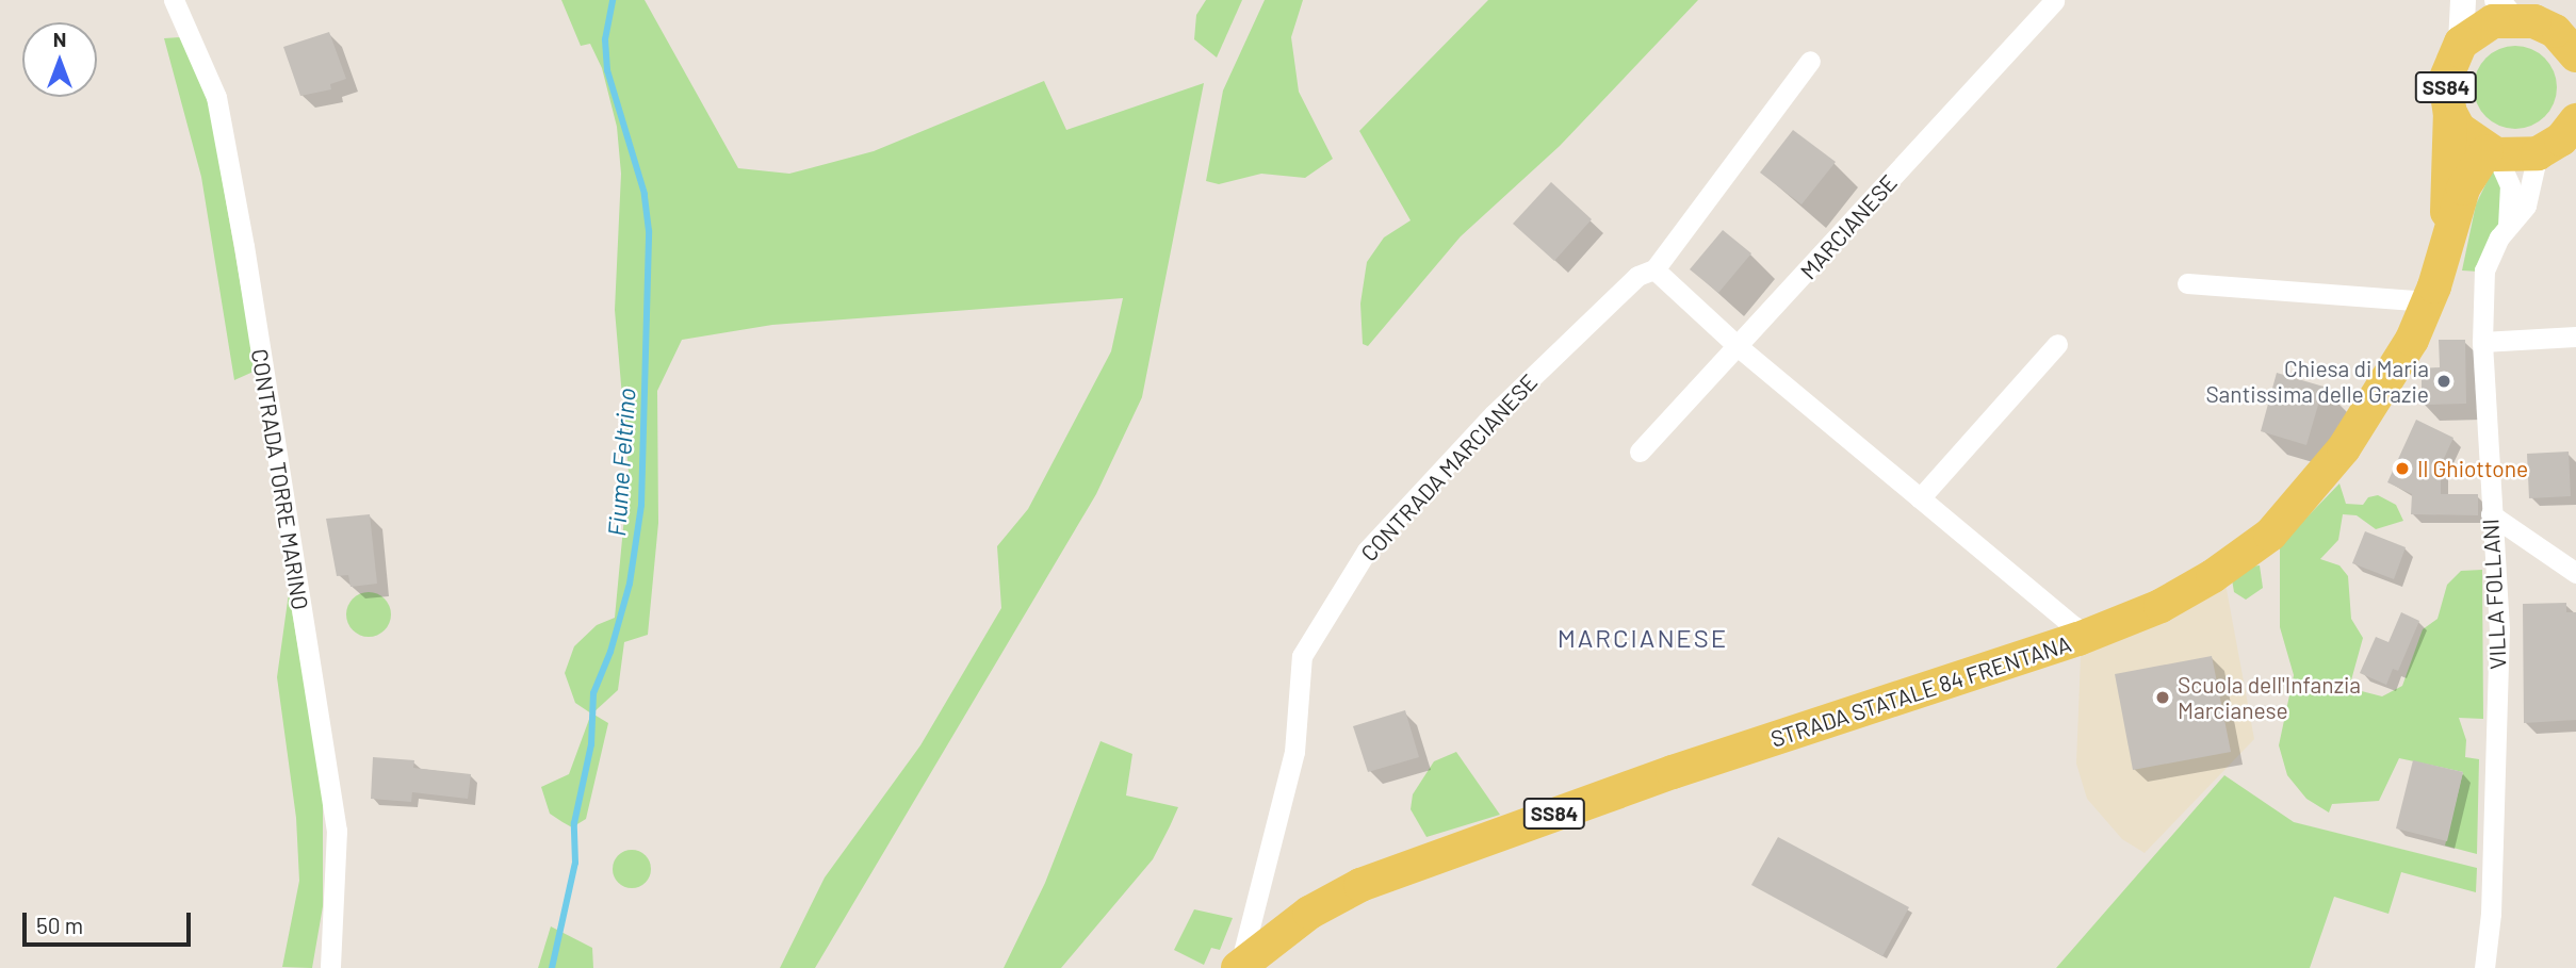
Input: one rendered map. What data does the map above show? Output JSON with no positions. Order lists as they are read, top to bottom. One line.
{"streets":{"main road":["SS84","STRADA STATALE 84 FRENTANA"],"street":["MARCIANESE","CONTRADA MARCIANESE","CONTRADA TORRE MARINO","VILLA FOLLANI"]},"crossings":[["SS84","VILLA FOLLANI"],["SS84","STRADA STATALE 84 FRENTANA"],["CONTRADA MARCIANESE","STRADA STATALE 84 FRENTANA"],["VILLA FOLLANI","STRADA STATALE 84 FRENTANA"]],"districts":["MARCIANESE"],"water":["Fiume Feltrino"],"places":["Chiesa di Maria Santissima delle Grazie","Il Ghiottone","Scuola dell'Infanzia Marcianese"],"scale_bar":"50 m","north":"top"}
